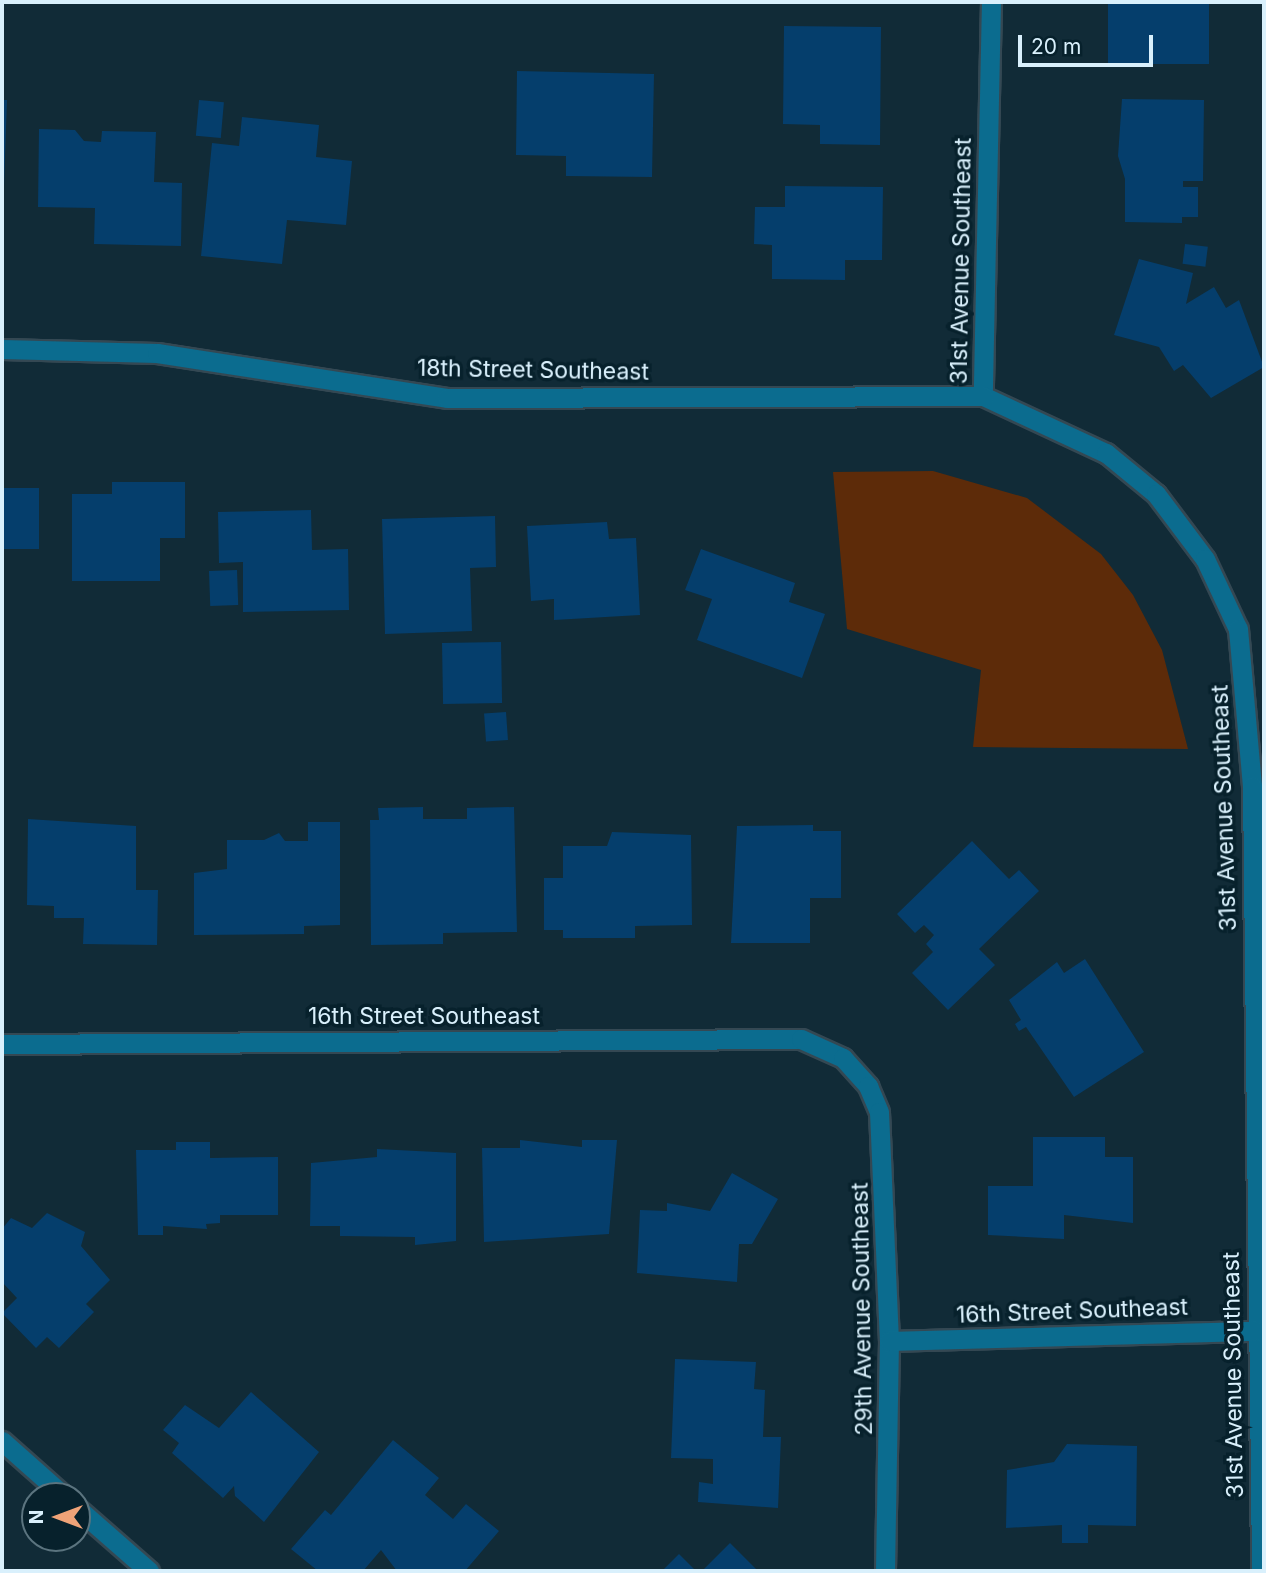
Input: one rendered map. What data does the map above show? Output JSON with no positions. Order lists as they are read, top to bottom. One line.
{"streets":{"street":["31st Avenue Southeast","18th Street Southeast","16th Street Southeast","29th Avenue Southeast"]},"crossings":[["31st Avenue Southeast","18th Street Southeast"],["31st Avenue Southeast","16th Street Southeast"],["16th Street Southeast","29th Avenue Southeast"]],"scale_bar":"20 m","north":"left"}
